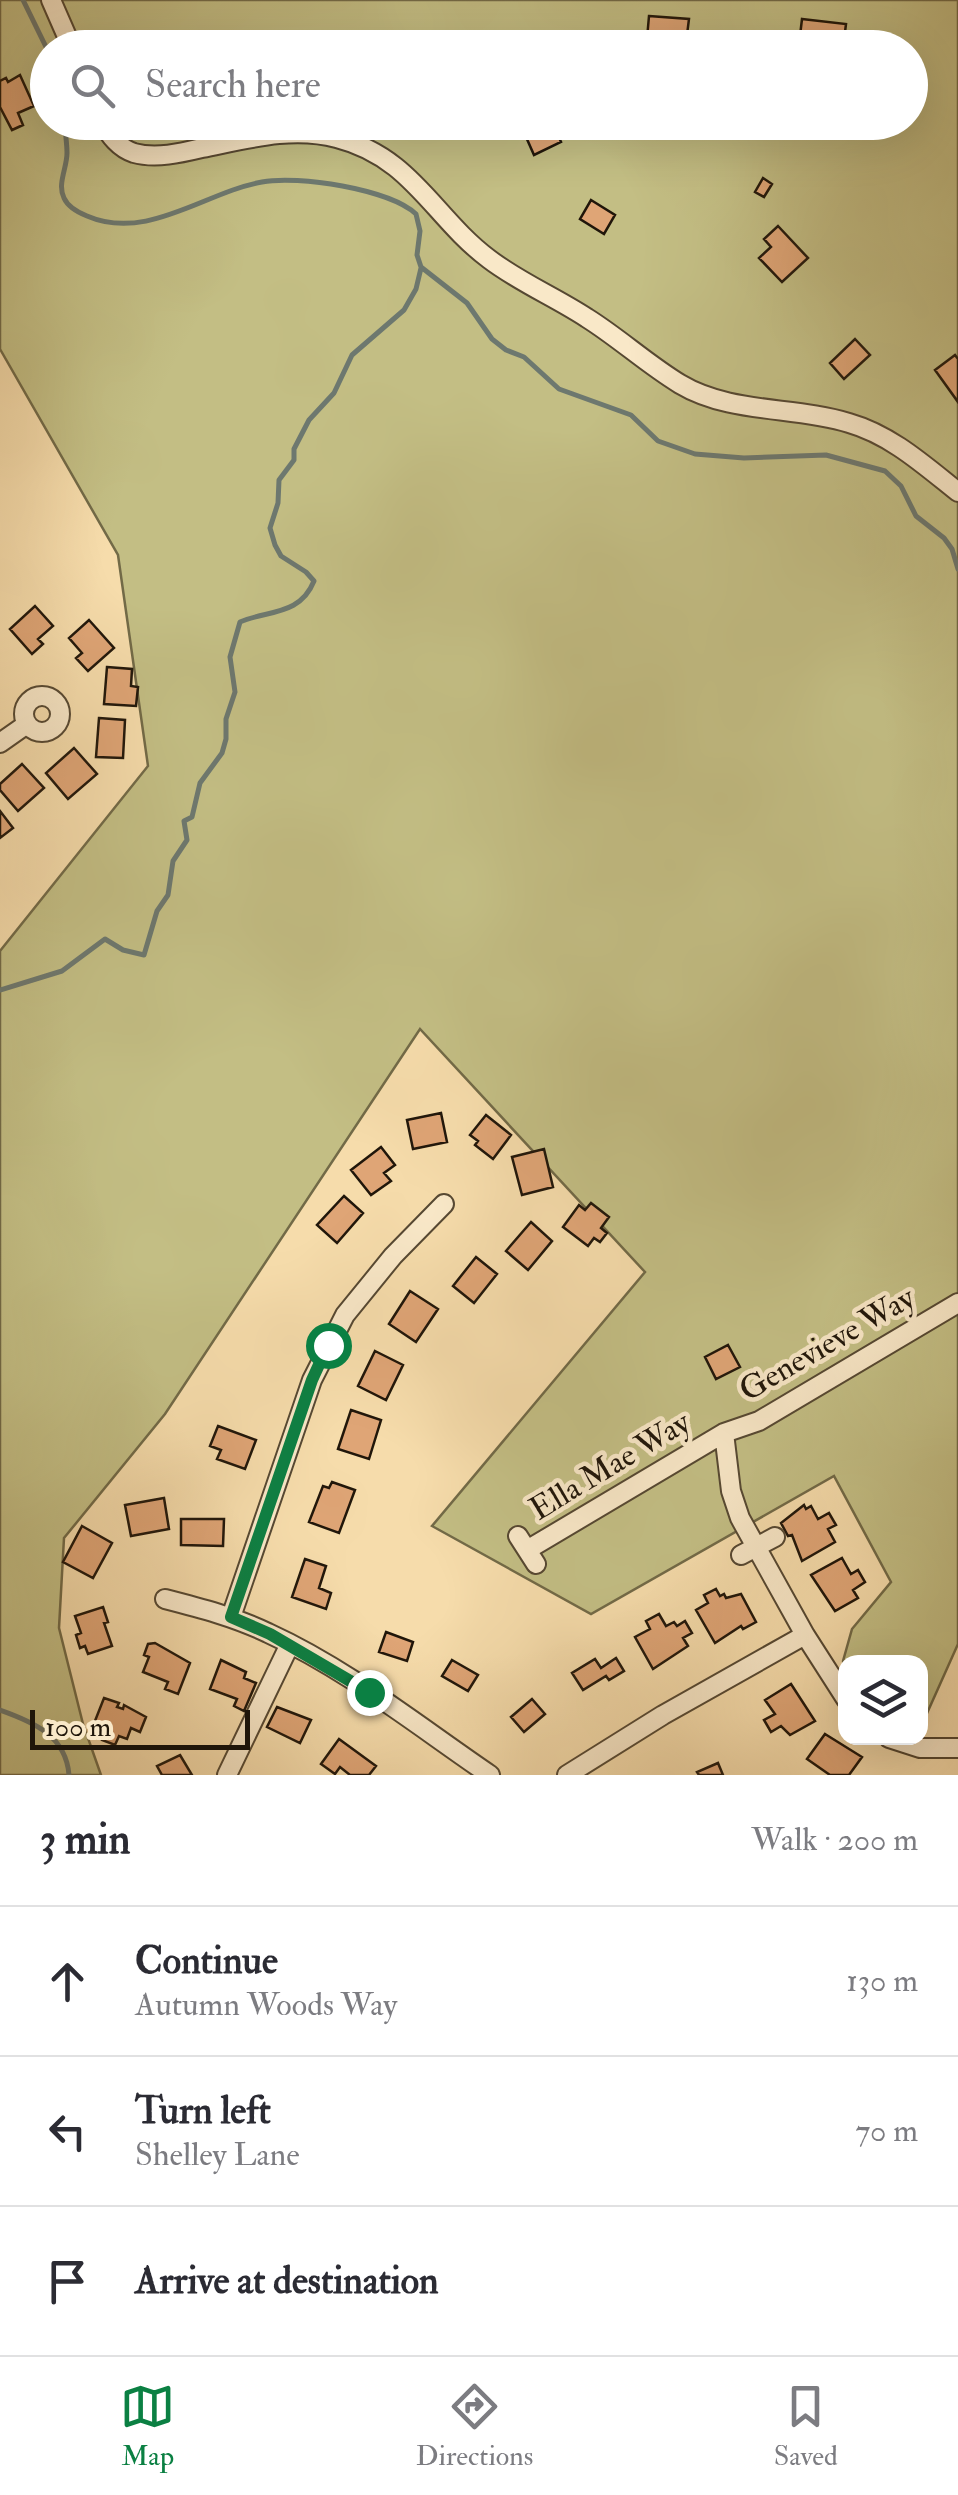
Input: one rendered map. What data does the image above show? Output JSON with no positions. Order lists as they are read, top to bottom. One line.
{"streets":{"street":["Genevieve Way","Ella Mae Way"]},"crossings":[["Genevieve Way","Ella Mae Way"]],"scale_bar":"100 m","page":{"search":"Search here","scale":"100 m","heading":["3 min","Walk · 200 m"],"list":[["Continue","Autumn Woods Way","130 m"],["Turn left","Shelley Lane","70 m"],"Arrive at destination"],"nav":["Map","Directions","Saved"]}}
